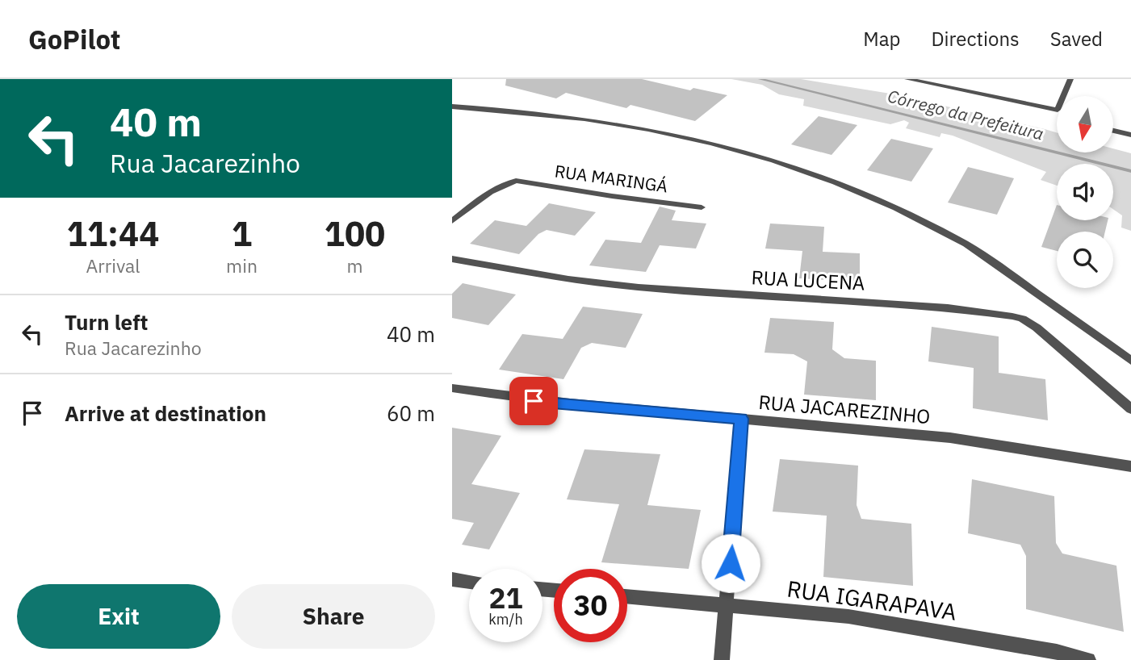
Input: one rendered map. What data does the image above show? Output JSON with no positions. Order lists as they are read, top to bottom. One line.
{"streets":{"street":["RUA MARINGÁ","RUA LUCENA","RUA JACAREZINHO","RUA IGARAPAVA"]},"water":["Córrego da Prefeitura"],"north":"bottom","page":{"header":"GoPilot","nav":["Map","Directions","Saved"],"turn":["40 m","Rua Jacarezinho"],"eta":["11:44","Arrival","1","min","100","m"],"list":[{"name":"Turn left","note":"Rua Jacarezinho","value":"40 m"},{"name":"Arrive at destination","value":"60 m"}],"speed":"21 km/h","limit":"30","buttons":["Exit","Share"]}}
